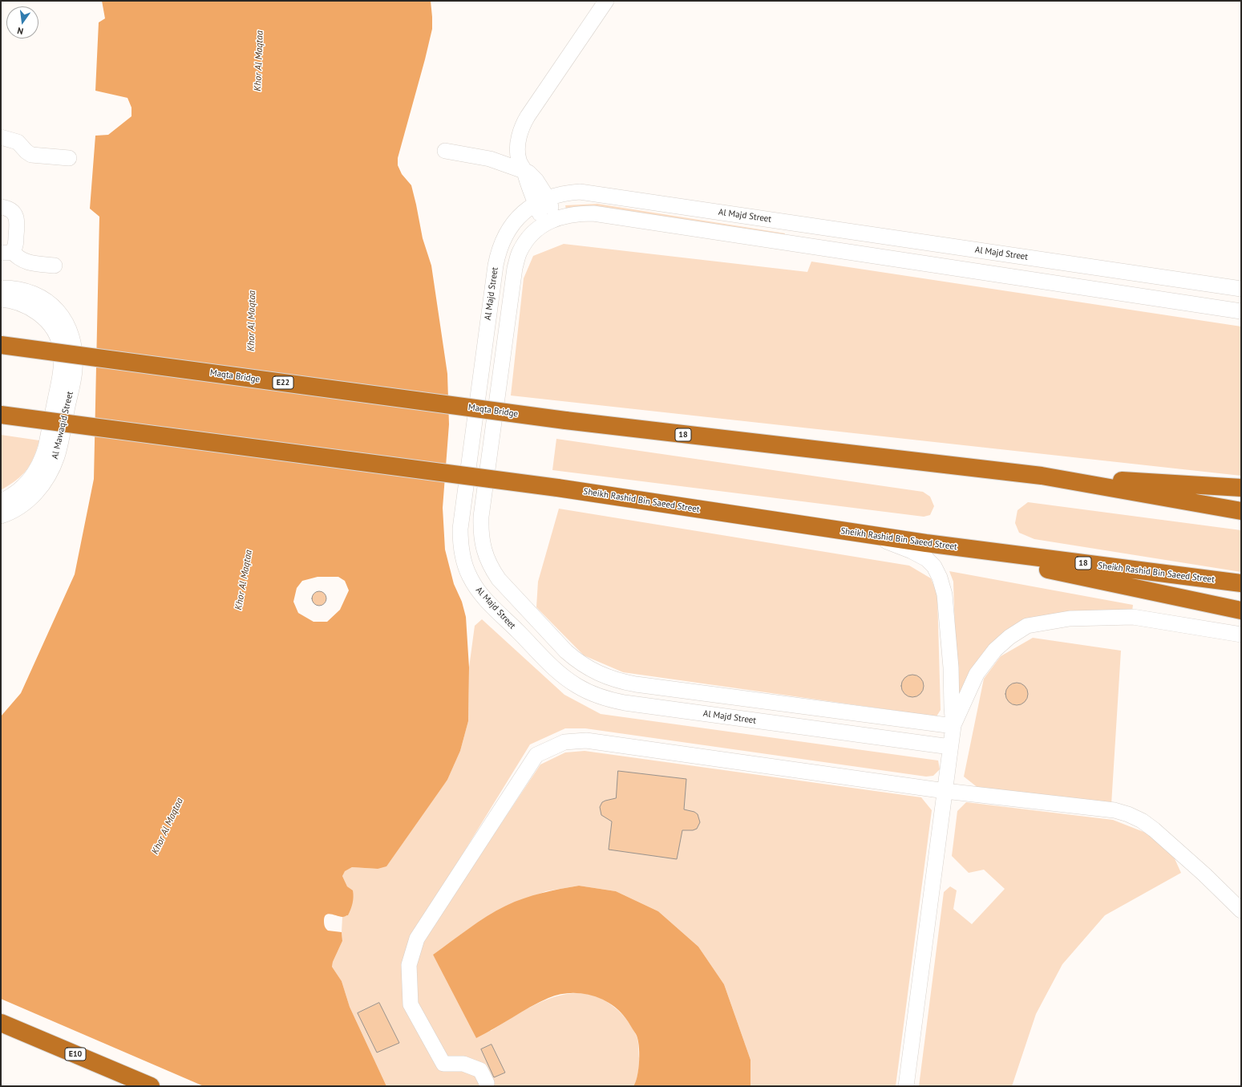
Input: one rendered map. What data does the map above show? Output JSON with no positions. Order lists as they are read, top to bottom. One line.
{"streets":{"highway":["Maqta Bridge","E22","18","Sheikh Rashid Bin Saeed Street","E10"],"street":["Al Majd Street","Al Mawaqid Street"]},"crossings":[["Maqta Bridge","18"]],"water":["Khor Al Maqtaa"],"north":"bottom"}
